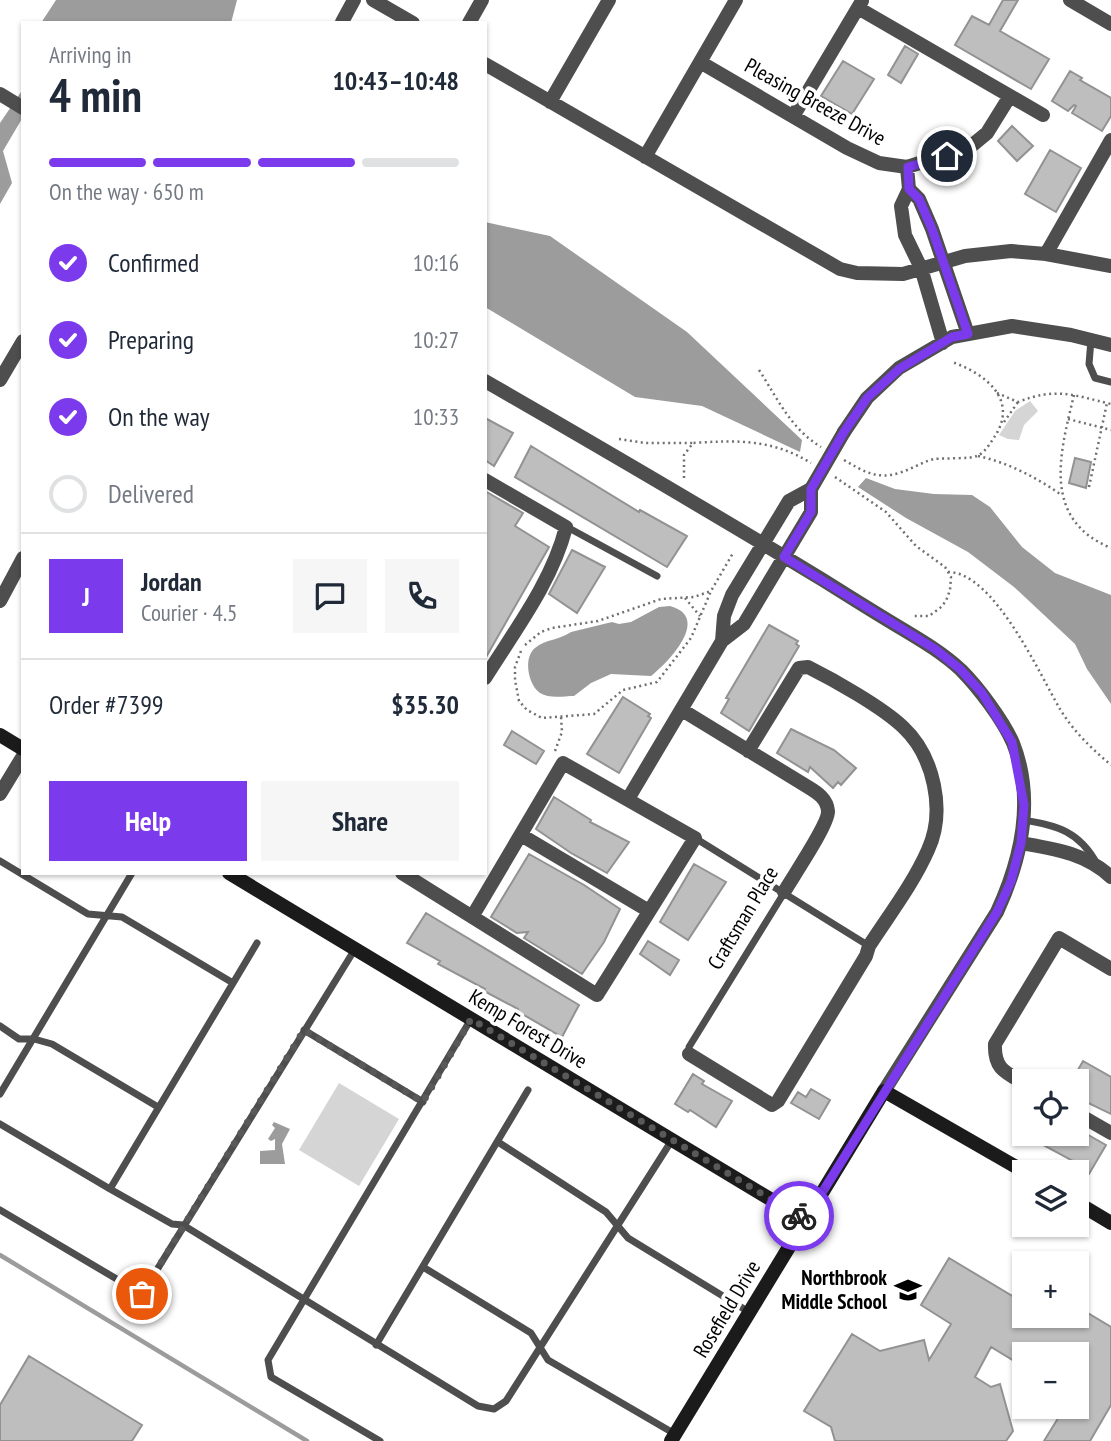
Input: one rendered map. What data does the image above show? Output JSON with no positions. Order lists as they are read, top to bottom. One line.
{"streets":{"street":["Pleasing Breeze Drive","Craftsman Place","Kemp Forest Drive","Rosefield Drive"]},"crossings":[["Kemp Forest Drive","Rosefield Drive"]],"places":{"school or university":["Northbrook Middle School"]},"page":{"heading":["4 min","Arriving in","10:43–10:48"],"panel":["Jordan","Courier · 4.5","Order #7399","$35.30"],"bar":"On the way · 650 m","list":[["Confirmed","10:16"],["Preparing","10:27"],["On the way","10:33"],"Delivered"],"round":"J","buttons":["Help","Share"],"map_buttons":["+","−"]}}
